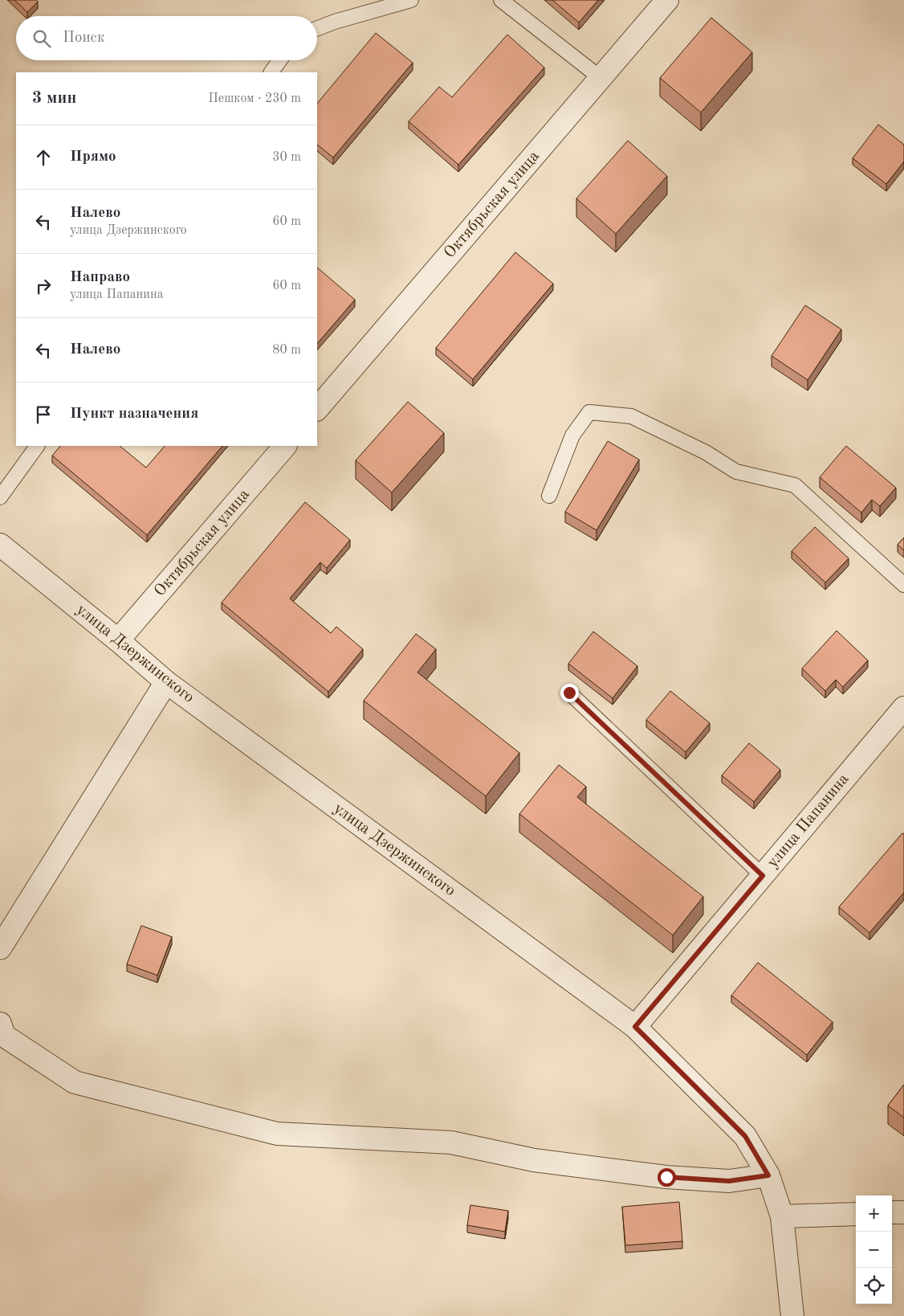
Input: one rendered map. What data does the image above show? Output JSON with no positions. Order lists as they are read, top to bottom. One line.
{"streets":{"street":["Октябрьская улица","улица Дзержинского","улица Папанина"]},"crossings":[["Октябрьская улица","улица Дзержинского"],["улица Дзержинского","улица Папанина"]],"page":{"search":"Поиск","heading":["3 мин","Пешком · 230 m"],"list":[["Прямо","30 m"],["Налево","улица Дзержинского","60 m"],["Направо","улица Папанина","60 m"],["Налево","80 m"],"Пункт назначения"],"map_buttons":["+","−"]}}
